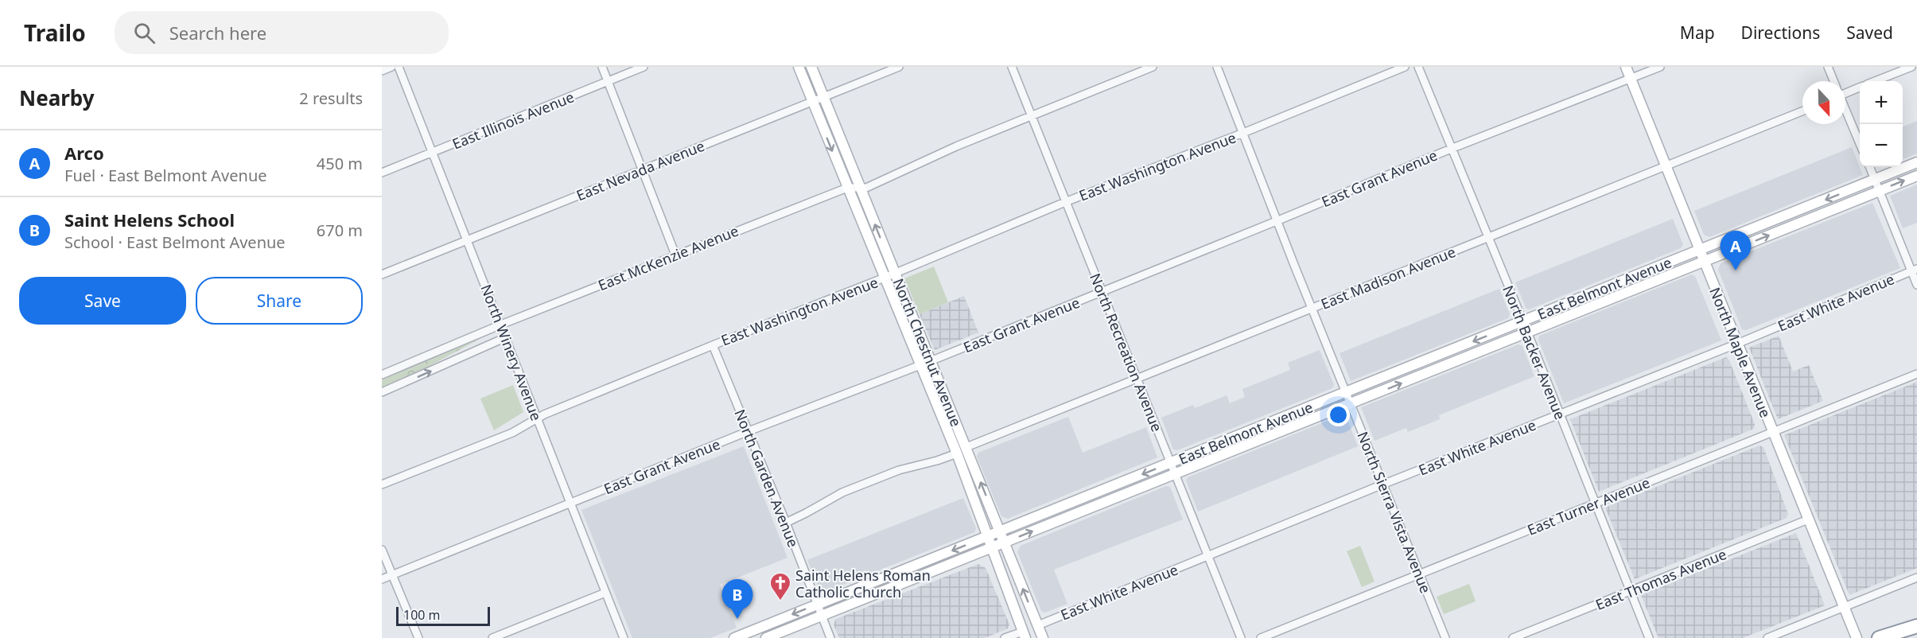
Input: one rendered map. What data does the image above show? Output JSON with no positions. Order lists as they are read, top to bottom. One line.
{"streets":{"main road":["East Belmont Avenue","North Chestnut Avenue","North Maple Avenue"],"street":["East Illinois Avenue","East Washington Avenue","East Nevada Avenue","East Grant Avenue","East McKenzie Avenue","East Madison Avenue","East White Avenue","North Winery Avenue","North Recreation Avenue","North Backer Avenue","North Garden Avenue","East Turner Avenue","North Sierra Vista Avenue","East Thomas Avenue"]},"crossings":[["East Illinois Avenue","North Winery Avenue"],["East Washington Avenue","North Winery Avenue"],["East Washington Avenue","North Chestnut Avenue"],["East Washington Avenue","North Recreation Avenue"],["East Washington Avenue","North Garden Avenue"],["East Washington Avenue","North Sierra Vista Avenue"],["East Nevada Avenue","North Winery Avenue"],["East Nevada Avenue","North Chestnut Avenue"],["East Grant Avenue","North Winery Avenue"],["East Grant Avenue","North Chestnut Avenue"],["East Grant Avenue","North Recreation Avenue"],["East Grant Avenue","North Backer Avenue"],["East Grant Avenue","North Maple Avenue"],["East Grant Avenue","North Garden Avenue"],["East Grant Avenue","North Sierra Vista Avenue"],["East McKenzie Avenue","North Winery Avenue"],["East McKenzie Avenue","North Chestnut Avenue"],["East McKenzie Avenue","North Recreation Avenue"],["East Madison Avenue","North Chestnut Avenue"],["East Madison Avenue","North Recreation Avenue"],["East Madison Avenue","North Backer Avenue"],["East Madison Avenue","North Maple Avenue"],["East Madison Avenue","North Sierra Vista Avenue"],["East Belmont Avenue","North Chestnut Avenue"],["East Belmont Avenue","North Recreation Avenue"],["East Belmont Avenue","North Backer Avenue"],["East Belmont Avenue","North Maple Avenue"],["East Belmont Avenue","North Garden Avenue"],["East Belmont Avenue","North Sierra Vista Avenue"],["East White Avenue","North Chestnut Avenue"],["East White Avenue","North Recreation Avenue"],["East White Avenue","North Backer Avenue"],["East White Avenue","North Maple Avenue"],["East White Avenue","North Sierra Vista Avenue"],["North Backer Avenue","East Turner Avenue"],["North Backer Avenue","East Thomas Avenue"],["North Maple Avenue","East Turner Avenue"],["North Maple Avenue","East Thomas Avenue"],["East Turner Avenue","North Sierra Vista Avenue"]],"places":{"church":["Saint Helens Roman Catholic Church"]},"scale_bar":"100 m","north":"bottom","page":{"header":"Trailo","search":"Search here","nav":["Map","Directions","Saved"],"heading":["Nearby","2 results"],"map_buttons":["+","−"],"list":[{"mark":"A","name":"Arco","note":"Fuel · East Belmont Avenue","value":"450 m"},{"mark":"B","name":"Saint Helens School","note":"School · East Belmont Avenue","value":"670 m"}],"pins":["A","B"],"buttons":["Save","Share"],"scale":"100 m"}}
